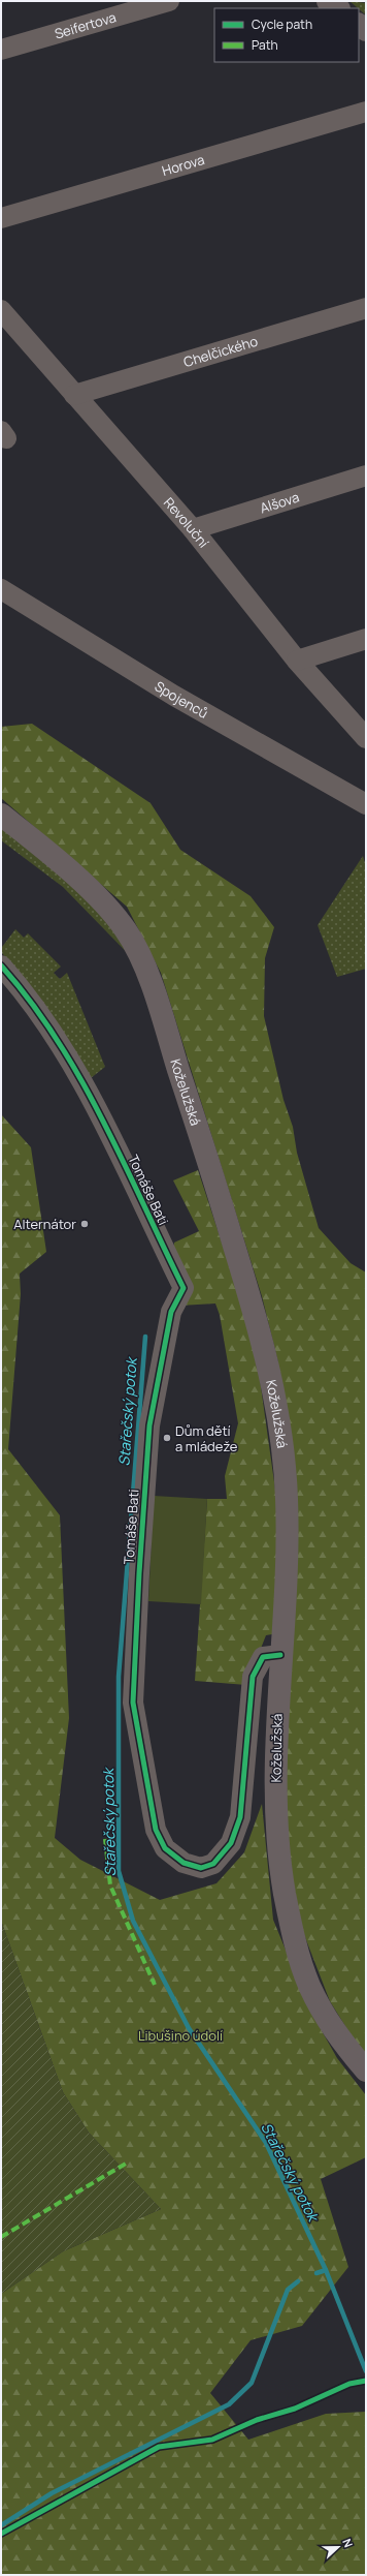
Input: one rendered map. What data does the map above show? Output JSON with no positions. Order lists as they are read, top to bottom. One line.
{"streets":{"main road":["Koželužská"],"street":["Seifertova","Horova","Chelčického","Alšova","Revoluční","Spojenců","Tomáše Bati"]},"crossings":[["Chelčického","Revoluční"],["Alšova","Revoluční"],["Koželužská","Tomáše Bati"]],"water":["Stařečský potok"],"parks":["Libušino údolí"],"places":["Alternátor","Dům dětí a mládeže"],"legend":["Cycle path","Path"],"north":"right"}
